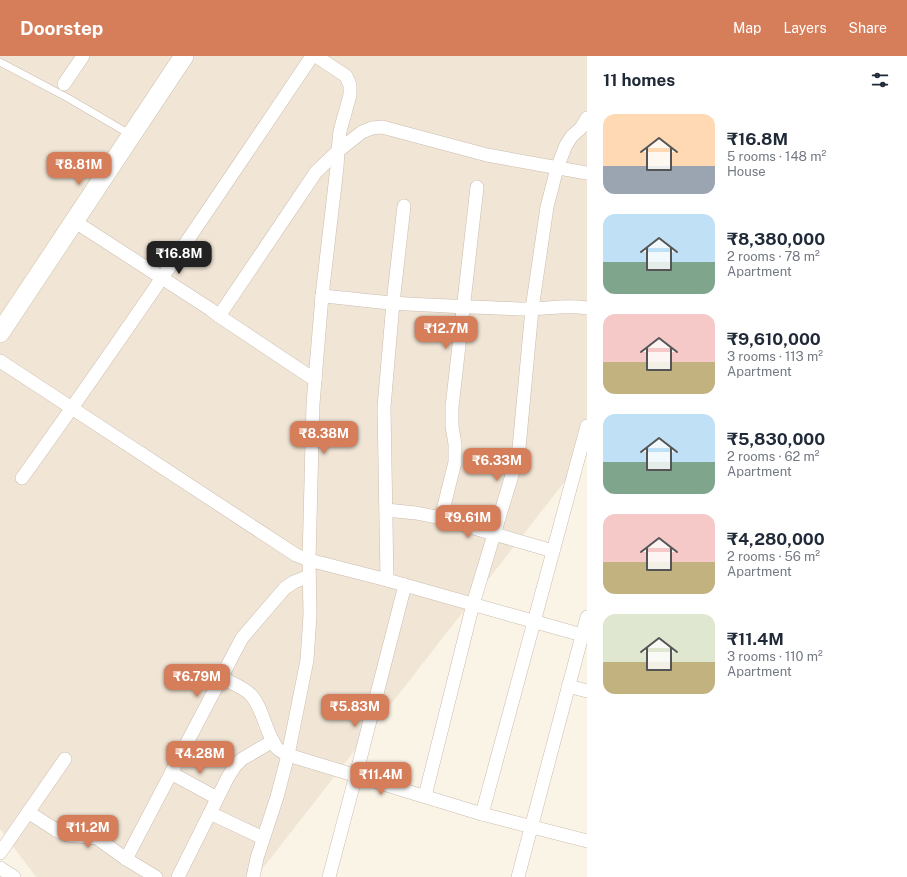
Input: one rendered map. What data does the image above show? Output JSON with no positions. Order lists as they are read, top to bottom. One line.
{"page":{"header":"Doorstep","nav":["Map","Layers","Share"],"heading":"11 homes","list":[{"name":"₹16.8M","note":"5 rooms · 148 m² · House"},{"name":"₹8,380,000","note":"2 rooms · 78 m² · Apartment"},{"name":"₹9,610,000","note":"3 rooms · 113 m² · Apartment"},{"name":"₹5,830,000","note":"2 rooms · 62 m² · Apartment"},{"name":"₹4,280,000","note":"2 rooms · 56 m² · Apartment"},{"name":"₹11.4M","note":"3 rooms · 110 m² · Apartment"}],"price":["₹8.81M","₹16.8M","₹12.7M","₹8.38M","₹6.33M","₹9.61M","₹6.79M","₹5.83M","₹4.28M","₹11.4M","₹11.2M"]}}
